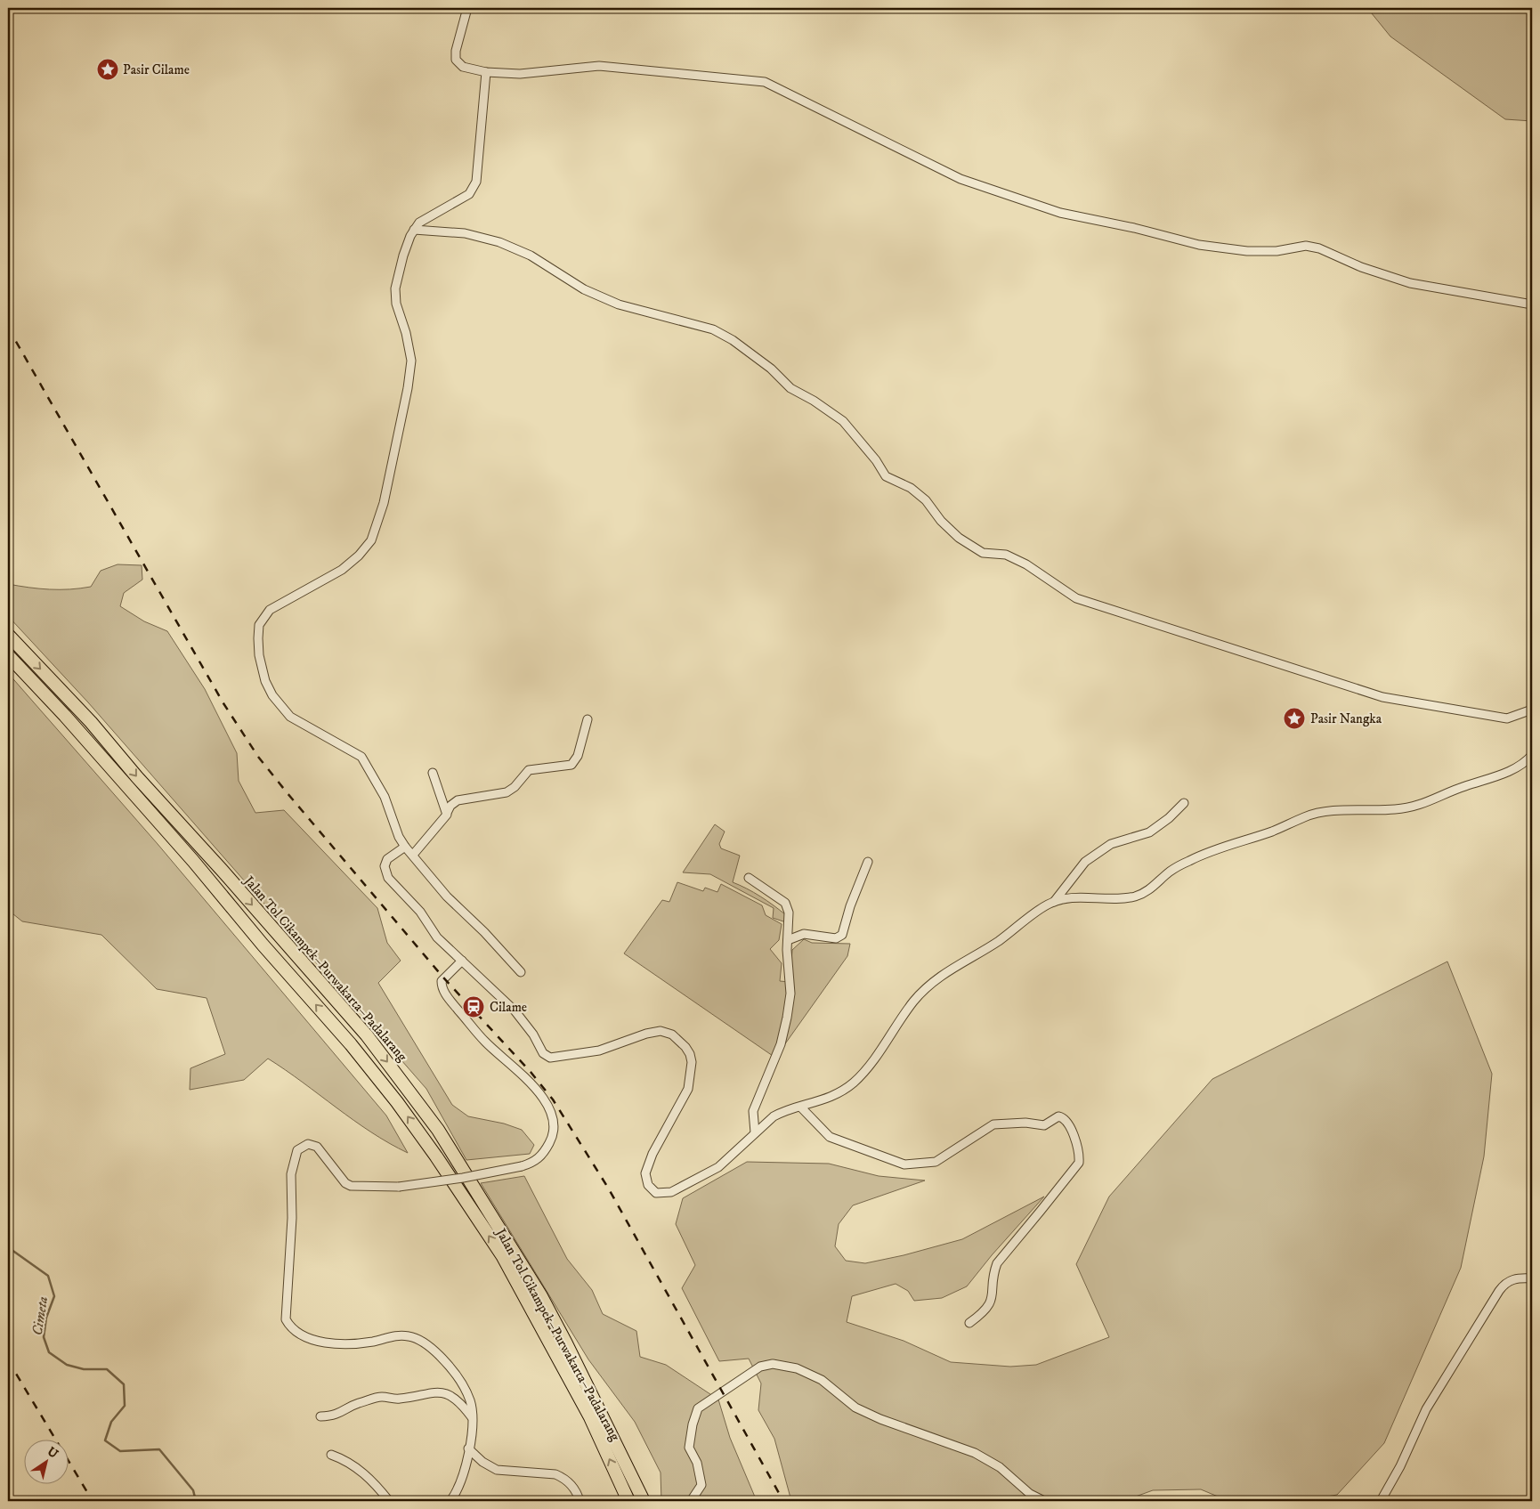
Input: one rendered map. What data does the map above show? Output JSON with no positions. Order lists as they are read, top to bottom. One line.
{"streets":{"highway":["Jalan Tol Cikampek–Purwakarta–Padalarang"]},"water":["Cimeta"],"places":{"place":["Pasir Cilame","Pasir Nangka"],"station":["Cilame"]},"north":"top right"}
